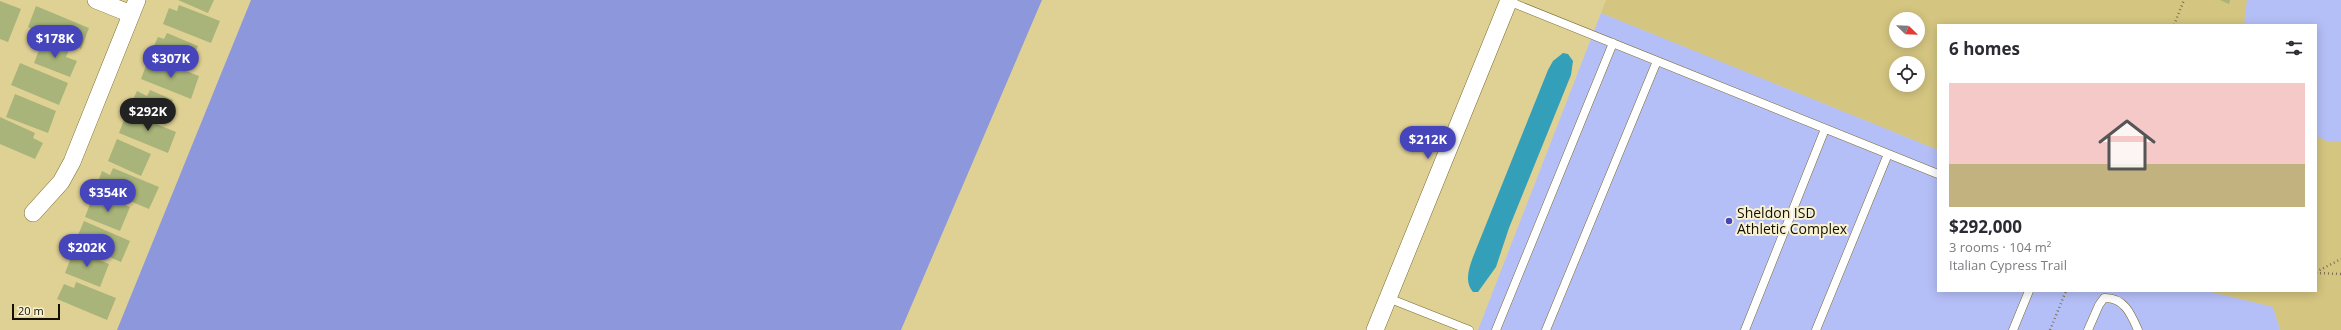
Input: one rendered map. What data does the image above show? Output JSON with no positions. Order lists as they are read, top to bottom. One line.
{"places":["Sheldon ISD Athletic Complex"],"scale_bar":"20 m","north":"bottom right","page":{"heading":"6 homes","price":["$178K","$307K","$292K","$212K","$354K","$202K"],"list":[{"name":"$292,000","note":"3 rooms · 104 m² · Italian Cypress Trail"}],"scale":"20 m"}}
